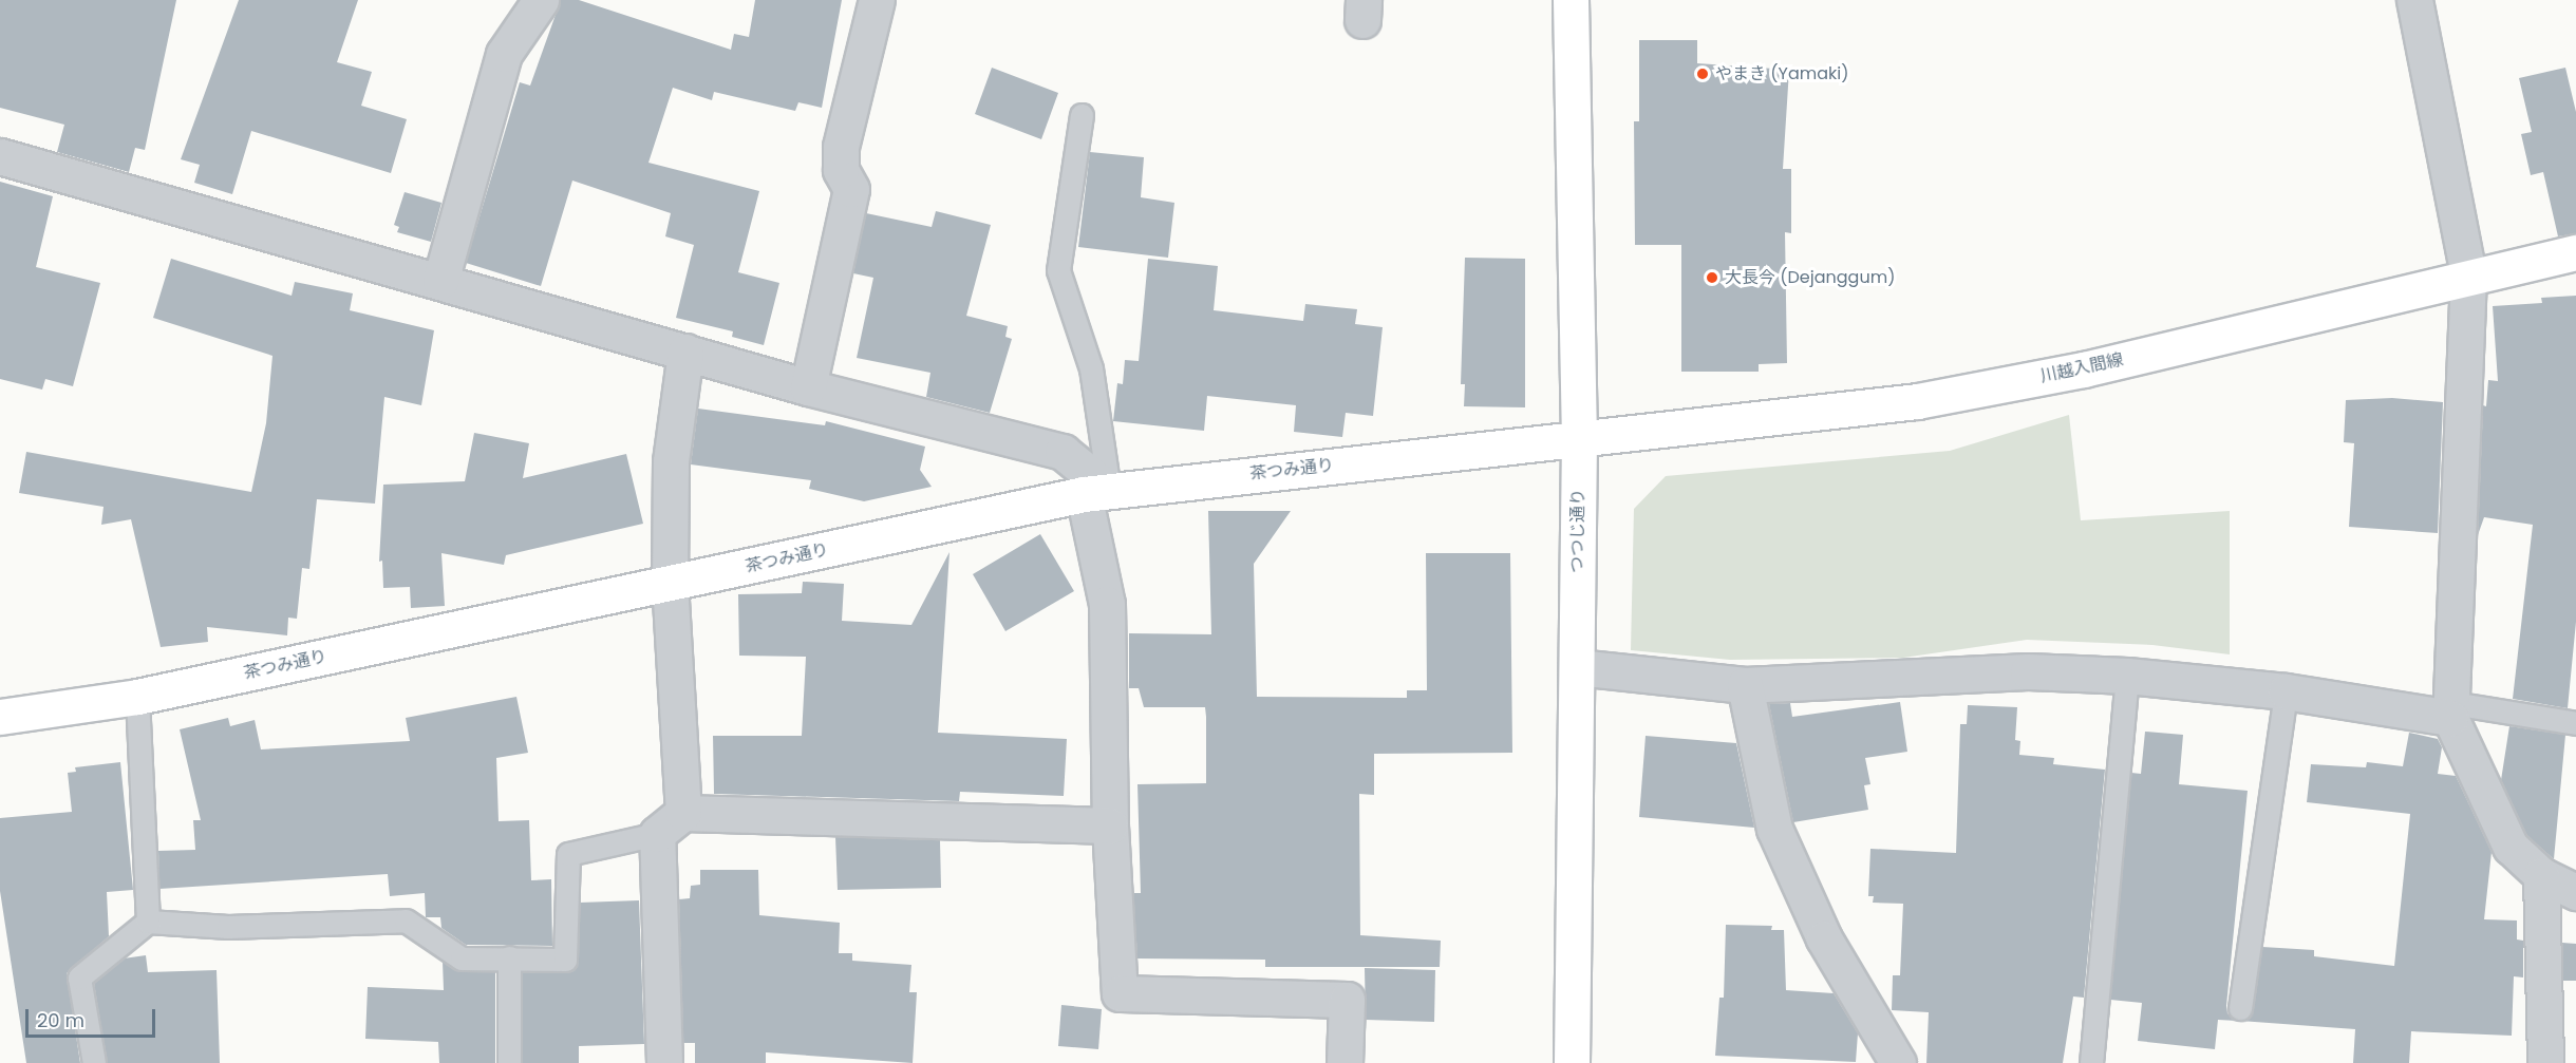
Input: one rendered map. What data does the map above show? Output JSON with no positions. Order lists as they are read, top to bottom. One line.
{"streets":{"main road":["川越入間線","茶つみ通り","つつじ通り"]},"crossings":[["川越入間線","茶つみ通り"],["川越入間線","つつじ通り"],["茶つみ通り","つつじ通り"]],"places":["やまき (Yamaki)","大長今 (Dejanggum)"],"scale_bar":"20 m"}
